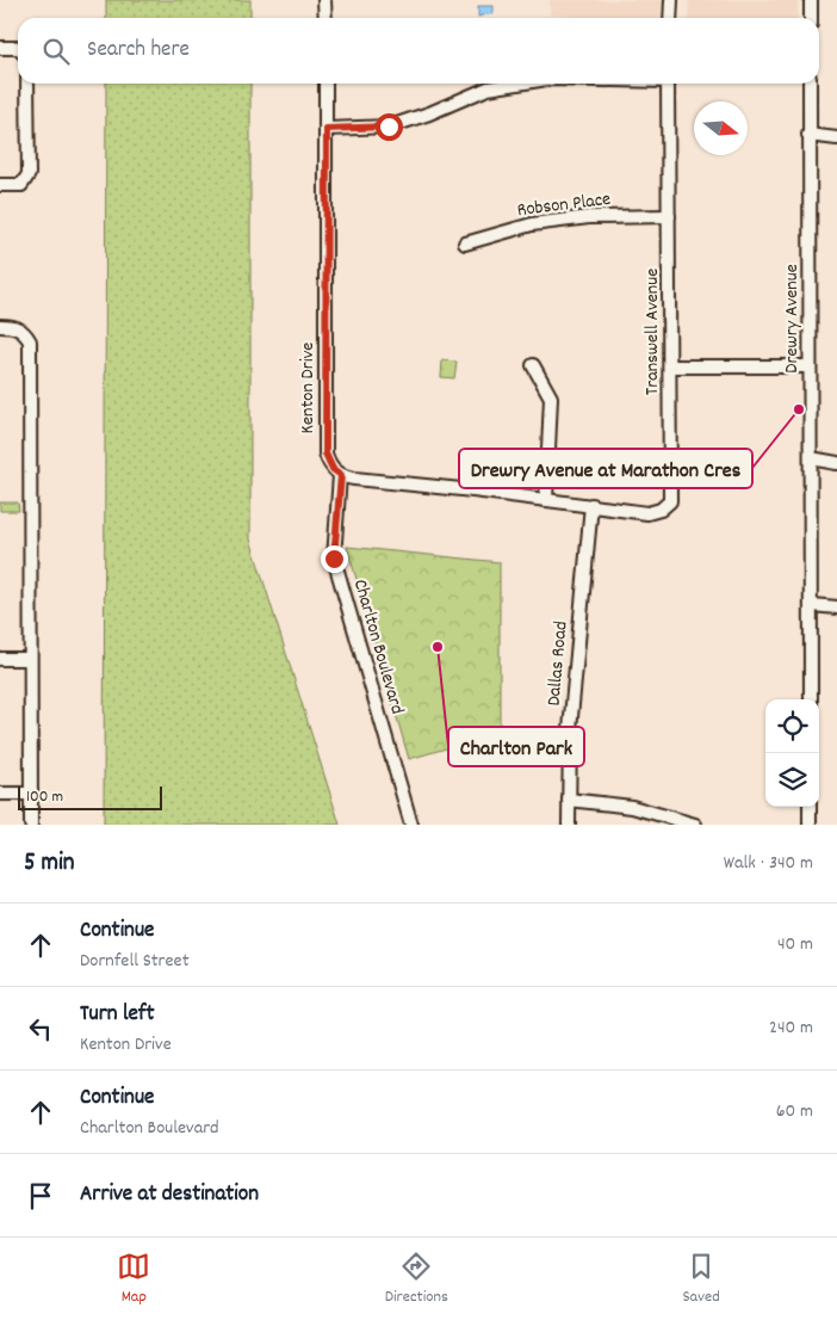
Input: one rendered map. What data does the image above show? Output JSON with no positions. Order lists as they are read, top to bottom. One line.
{"streets":{"street":["Robson Place","Drewry Avenue","Transwell Avenue","Kenton Drive","Charlton Boulevard","Dallas Road"]},"crossings":[["Robson Place","Transwell Avenue"],["Transwell Avenue","Dallas Road"],["Kenton Drive","Charlton Boulevard"]],"places":["Drewry Avenue at Marathon Cres","Charlton Park"],"scale_bar":"100 m","north":"right","page":{"search":"Search here","scale":"100 m","heading":["5 min","Walk · 340 m"],"list":[["Continue","Dornfell Street","40 m"],["Turn left","Kenton Drive","240 m"],["Continue","Charlton Boulevard","60 m"],"Arrive at destination"],"nav":["Map","Directions","Saved"]}}
